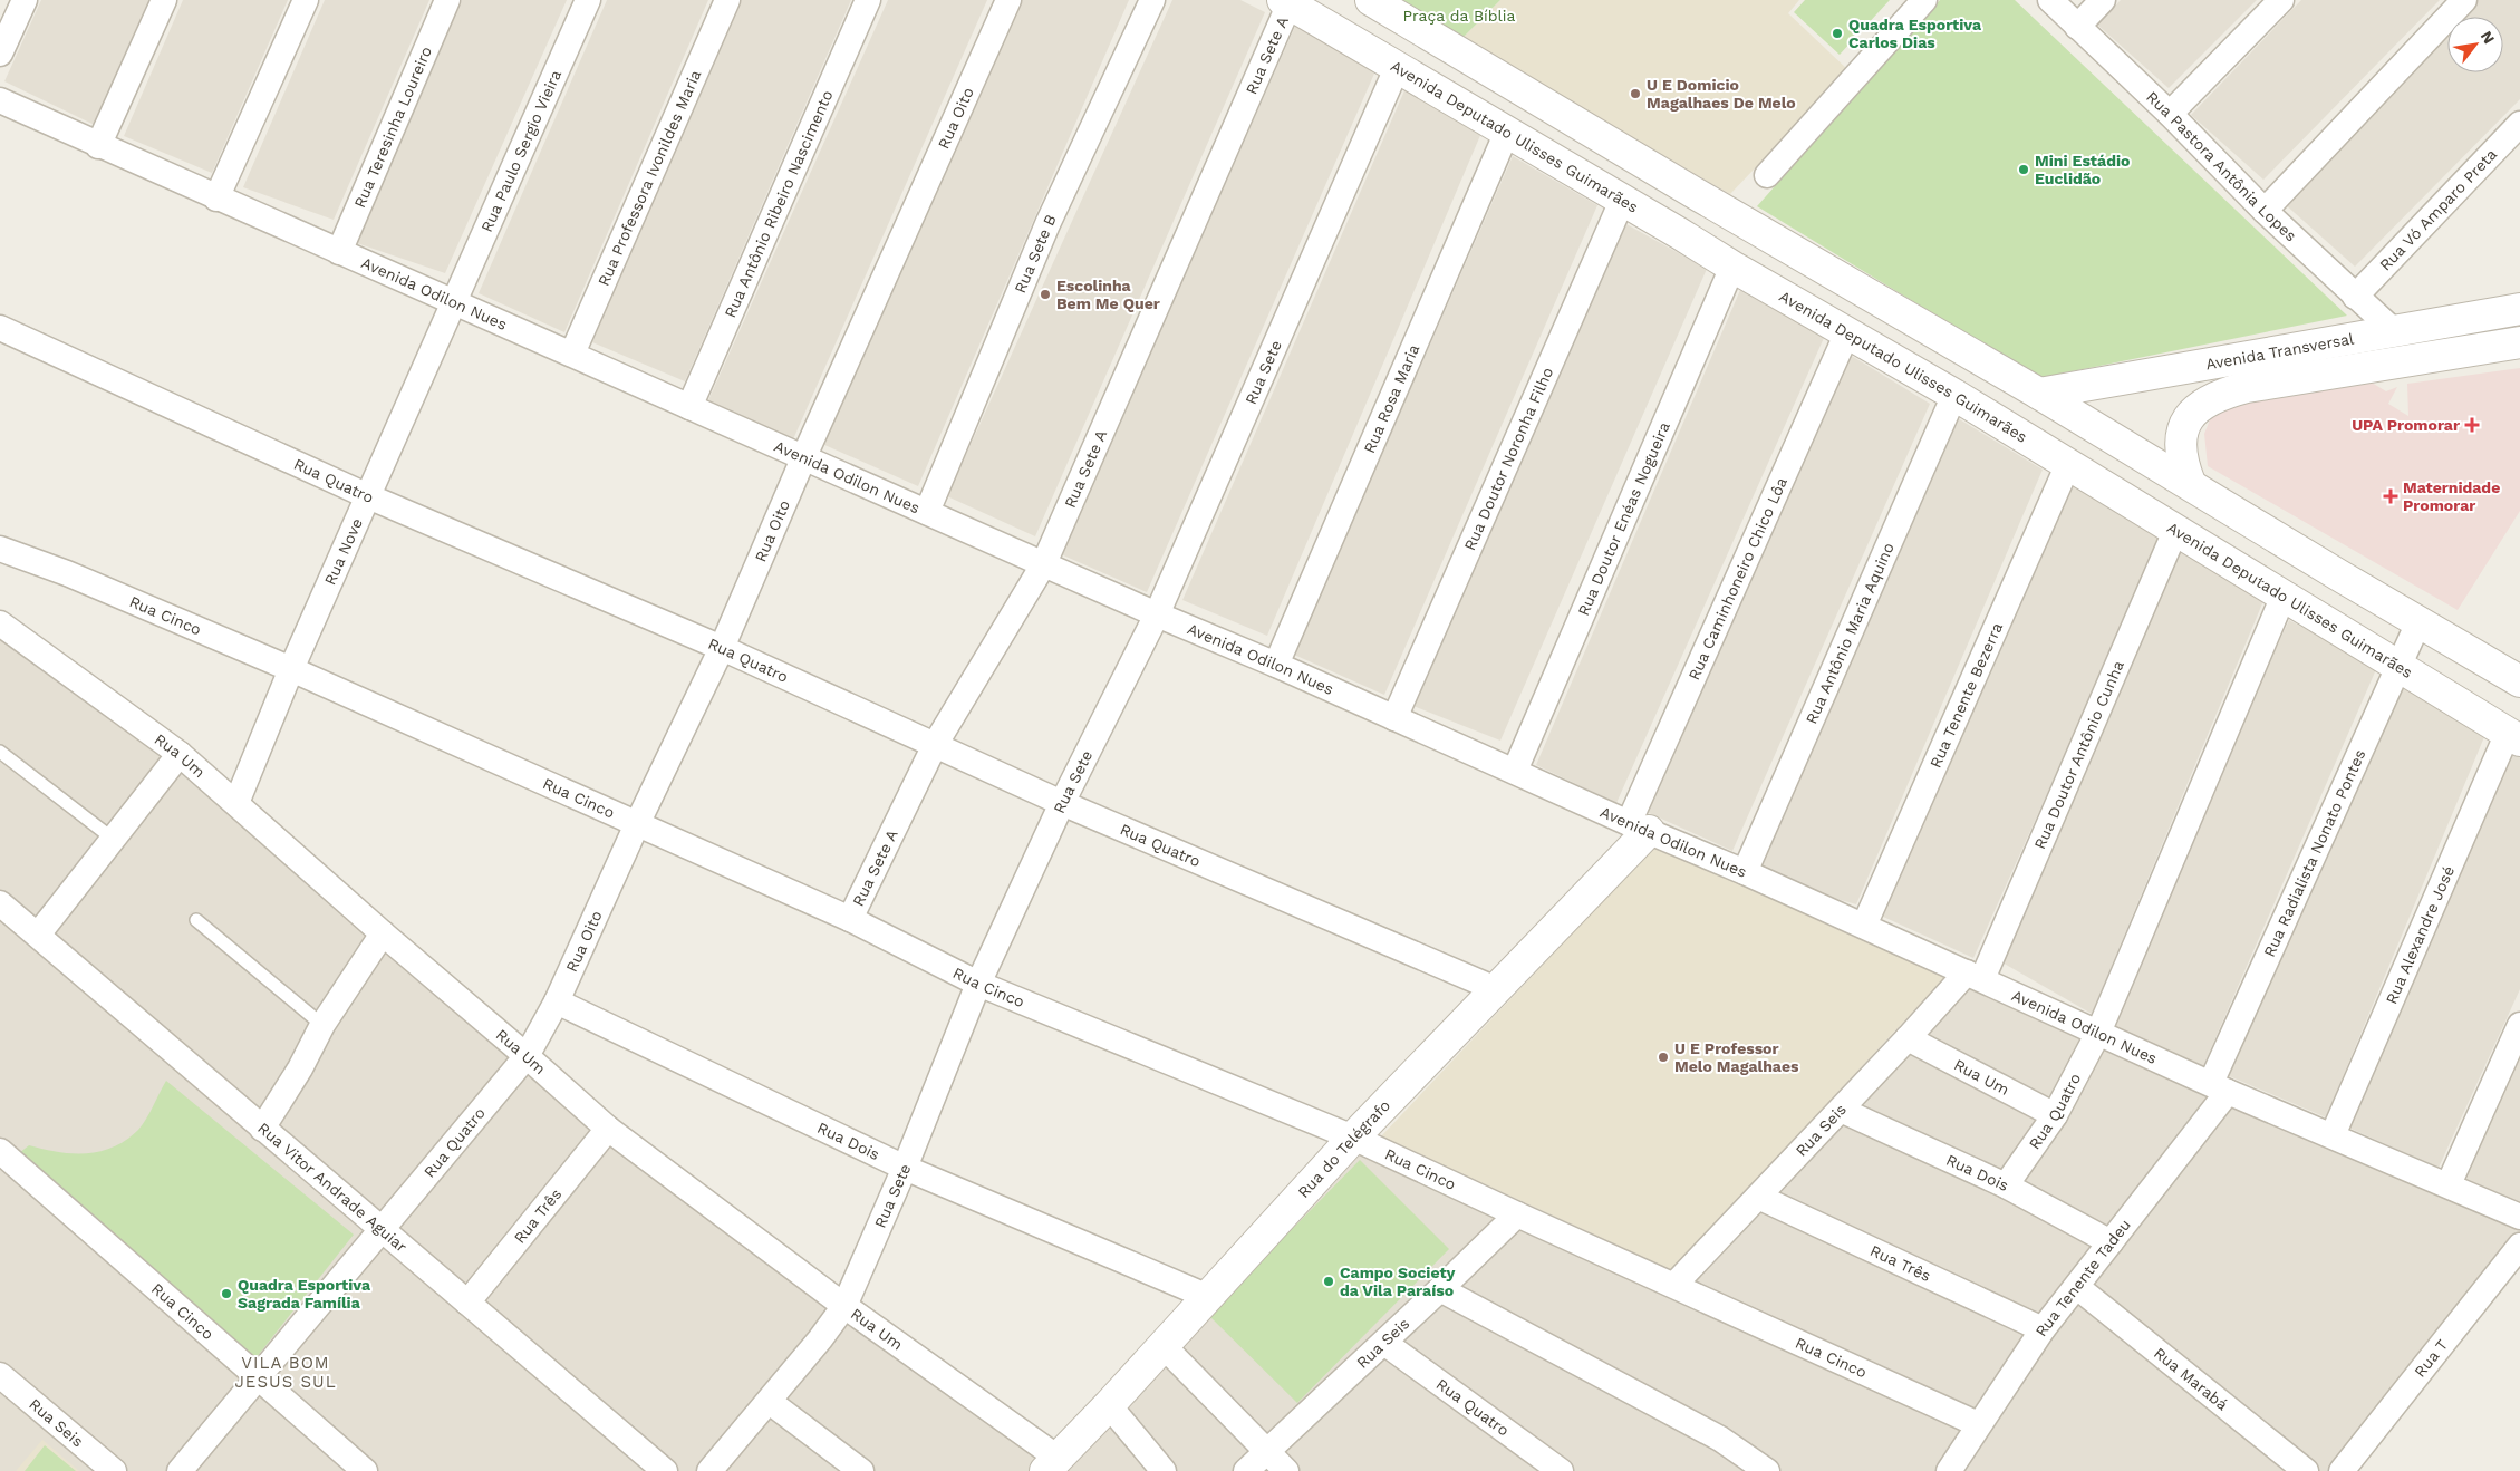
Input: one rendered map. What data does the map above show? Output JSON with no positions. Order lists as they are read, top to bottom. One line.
{"streets":{"street":["Rua Sete A","Rua Oito","Rua Teresinha Loureiro","Avenida Deputado Ulisses Guimarães","Rua Paulo Sergio Vieira","Rua Pastora Antônia Lopes","Rua Professora Ivonildes Maria","Rua Antônio Ribeiro Nascimento","Rua Vó Amparo Preta","Rua Sete B","Avenida Odilon Nues","Avenida Transversal","Rua Sete","Rua Rosa Maria","Rua Doutor Noronha Filho","Rua Quatro","Rua Doutor Enéas Nogueira","Rua Nove","Rua Caminhoneiro Chico Lôa","Rua Cinco","Rua Antônio Maria Aquino","Rua Tenente Bezerra","Rua Um","Rua Doutor Antônio Cunha","Rua Radialista Nonato Pontes","Rua Alexandre José","Rua Seis","Rua Dois","Rua do Telégrafo","Rua Vitor Andrade Aguiar","Rua Três","Rua Tenente Tadeu","Rua T","Rua Marabá"]},"crossings":[["Rua Sete A","Avenida Deputado Ulisses Guimarães"],["Rua Sete A","Avenida Odilon Nues"],["Rua Sete A","Rua Quatro"],["Rua Sete A","Rua Cinco"],["Rua Oito","Avenida Odilon Nues"],["Rua Oito","Rua Quatro"],["Rua Oito","Rua Cinco"],["Rua Oito","Rua Um"],["Rua Oito","Rua Dois"],["Rua Teresinha Loureiro","Avenida Odilon Nues"],["Avenida Deputado Ulisses Guimarães","Rua Sete"],["Avenida Deputado Ulisses Guimarães","Rua Rosa Maria"],["Avenida Deputado Ulisses Guimarães","Rua Doutor Noronha Filho"],["Avenida Deputado Ulisses Guimarães","Rua Doutor Enéas Nogueira"],["Avenida Deputado Ulisses Guimarães","Rua Caminhoneiro Chico Lôa"],["Avenida Deputado Ulisses Guimarães","Rua Antônio Maria Aquino"],["Avenida Deputado Ulisses Guimarães","Rua Tenente Bezerra"],["Avenida Deputado Ulisses Guimarães","Rua Doutor Antônio Cunha"],["Avenida Deputado Ulisses Guimarães","Rua Radialista Nonato Pontes"],["Avenida Deputado Ulisses Guimarães","Rua Alexandre José"],["Rua Paulo Sergio Vieira","Avenida Odilon Nues"],["Rua Paulo Sergio Vieira","Rua Nove"],["Rua Pastora Antônia Lopes","Rua Vó Amparo Preta"],["Rua Pastora Antônia Lopes","Avenida Transversal"],["Rua Professora Ivonildes Maria","Avenida Odilon Nues"],["Rua Antônio Ribeiro Nascimento","Avenida Odilon Nues"],["Rua Sete B","Avenida Odilon Nues"],["Avenida Odilon Nues","Rua Sete"],["Avenida Odilon Nues","Rua Rosa Maria"],["Avenida Odilon Nues","Rua Doutor Noronha Filho"],["Avenida Odilon Nues","Rua Quatro"],["Avenida Odilon Nues","Rua Doutor Enéas Nogueira"],["Avenida Odilon Nues","Rua Nove"],["Avenida Odilon Nues","Rua Caminhoneiro Chico Lôa"],["Avenida Odilon Nues","Rua Antônio Maria Aquino"],["Avenida Odilon Nues","Rua Tenente Bezerra"],["Avenida Odilon Nues","Rua Doutor Antônio Cunha"],["Avenida Odilon Nues","Rua Radialista Nonato Pontes"],["Avenida Odilon Nues","Rua Alexandre José"],["Avenida Odilon Nues","Rua Seis"],["Avenida Odilon Nues","Rua do Telégrafo"],["Avenida Odilon Nues","Rua Tenente Tadeu"],["Rua Sete","Rua Quatro"],["Rua Sete","Rua Cinco"],["Rua Sete","Rua Um"],["Rua Sete","Rua Dois"],["Rua Quatro","Rua Nove"],["Rua Quatro","Rua Cinco"],["Rua Quatro","Rua Um"],["Rua Quatro","Rua Seis"],["Rua Quatro","Rua Dois"],["Rua Quatro","Rua do Telégrafo"],["Rua Quatro","Rua Vitor Andrade Aguiar"],["Rua Nove","Rua Cinco"],["Rua Nove","Rua Um"],["Rua Caminhoneiro Chico Lôa","Rua do Telégrafo"],["Rua Cinco","Rua Seis"],["Rua Cinco","Rua do Telégrafo"],["Rua Cinco","Rua Tenente Tadeu"],["Rua Um","Rua Seis"],["Rua Um","Rua do Telégrafo"],["Rua Um","Rua Três"],["Rua Doutor Antônio Cunha","Rua Seis"],["Rua Radialista Nonato Pontes","Rua Tenente Tadeu"],["Rua Seis","Rua Dois"],["Rua Seis","Rua Três"],["Rua Dois","Rua do Telégrafo"],["Rua Dois","Rua Tenente Tadeu"],["Rua Vitor Andrade Aguiar","Rua Três"],["Rua Três","Rua Tenente Tadeu"],["Rua Tenente Tadeu","Rua Marabá"]],"districts":["VILA BOM JESUS SUL"],"parks":["Praça da Bíblia"],"places":{"other":["Quadra Esportiva Carlos Dias","U E Domicio Magalhaes De Melo","Mini Estádio Euclidão","Escolinha Bem Me Quer","U E Professor Melo Magalhaes","Campo Society da Vila Paraíso","Quadra Esportiva Sagrada Família"],"health":["UPA Promorar","Maternidade Promorar"]},"north":"top right"}
